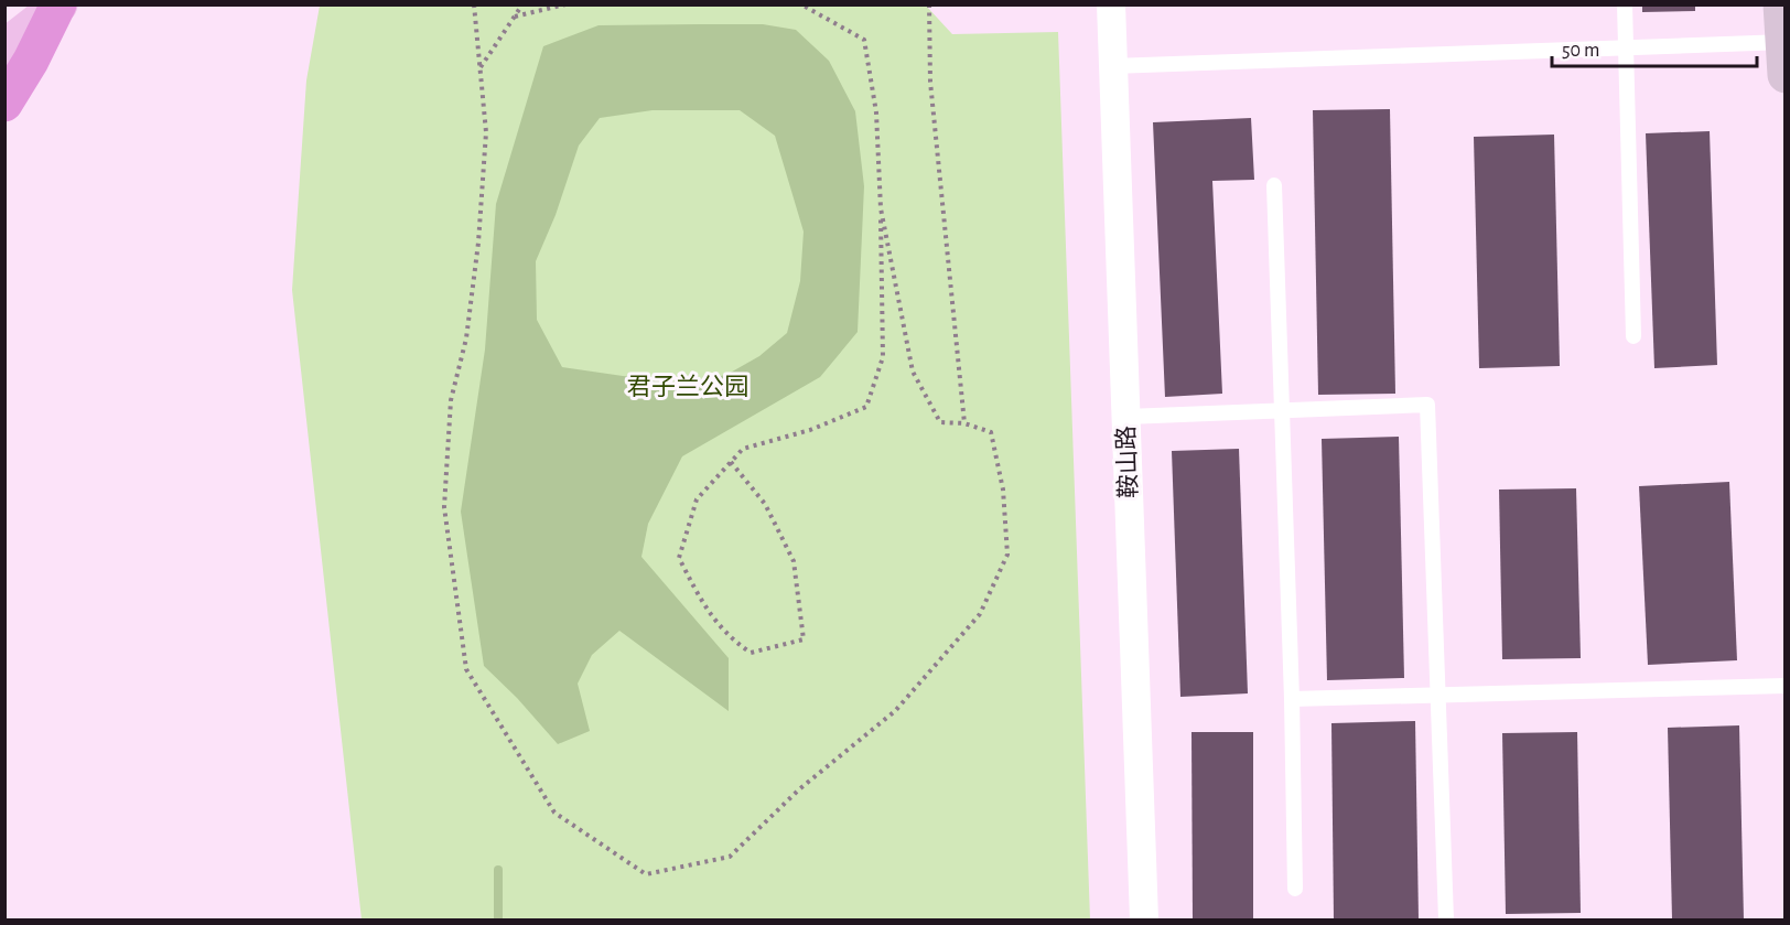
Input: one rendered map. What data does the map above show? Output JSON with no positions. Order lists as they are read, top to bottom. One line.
{"streets":{"street":["鞍山路"]},"parks":["君子兰公园"],"scale_bar":"50 m"}
